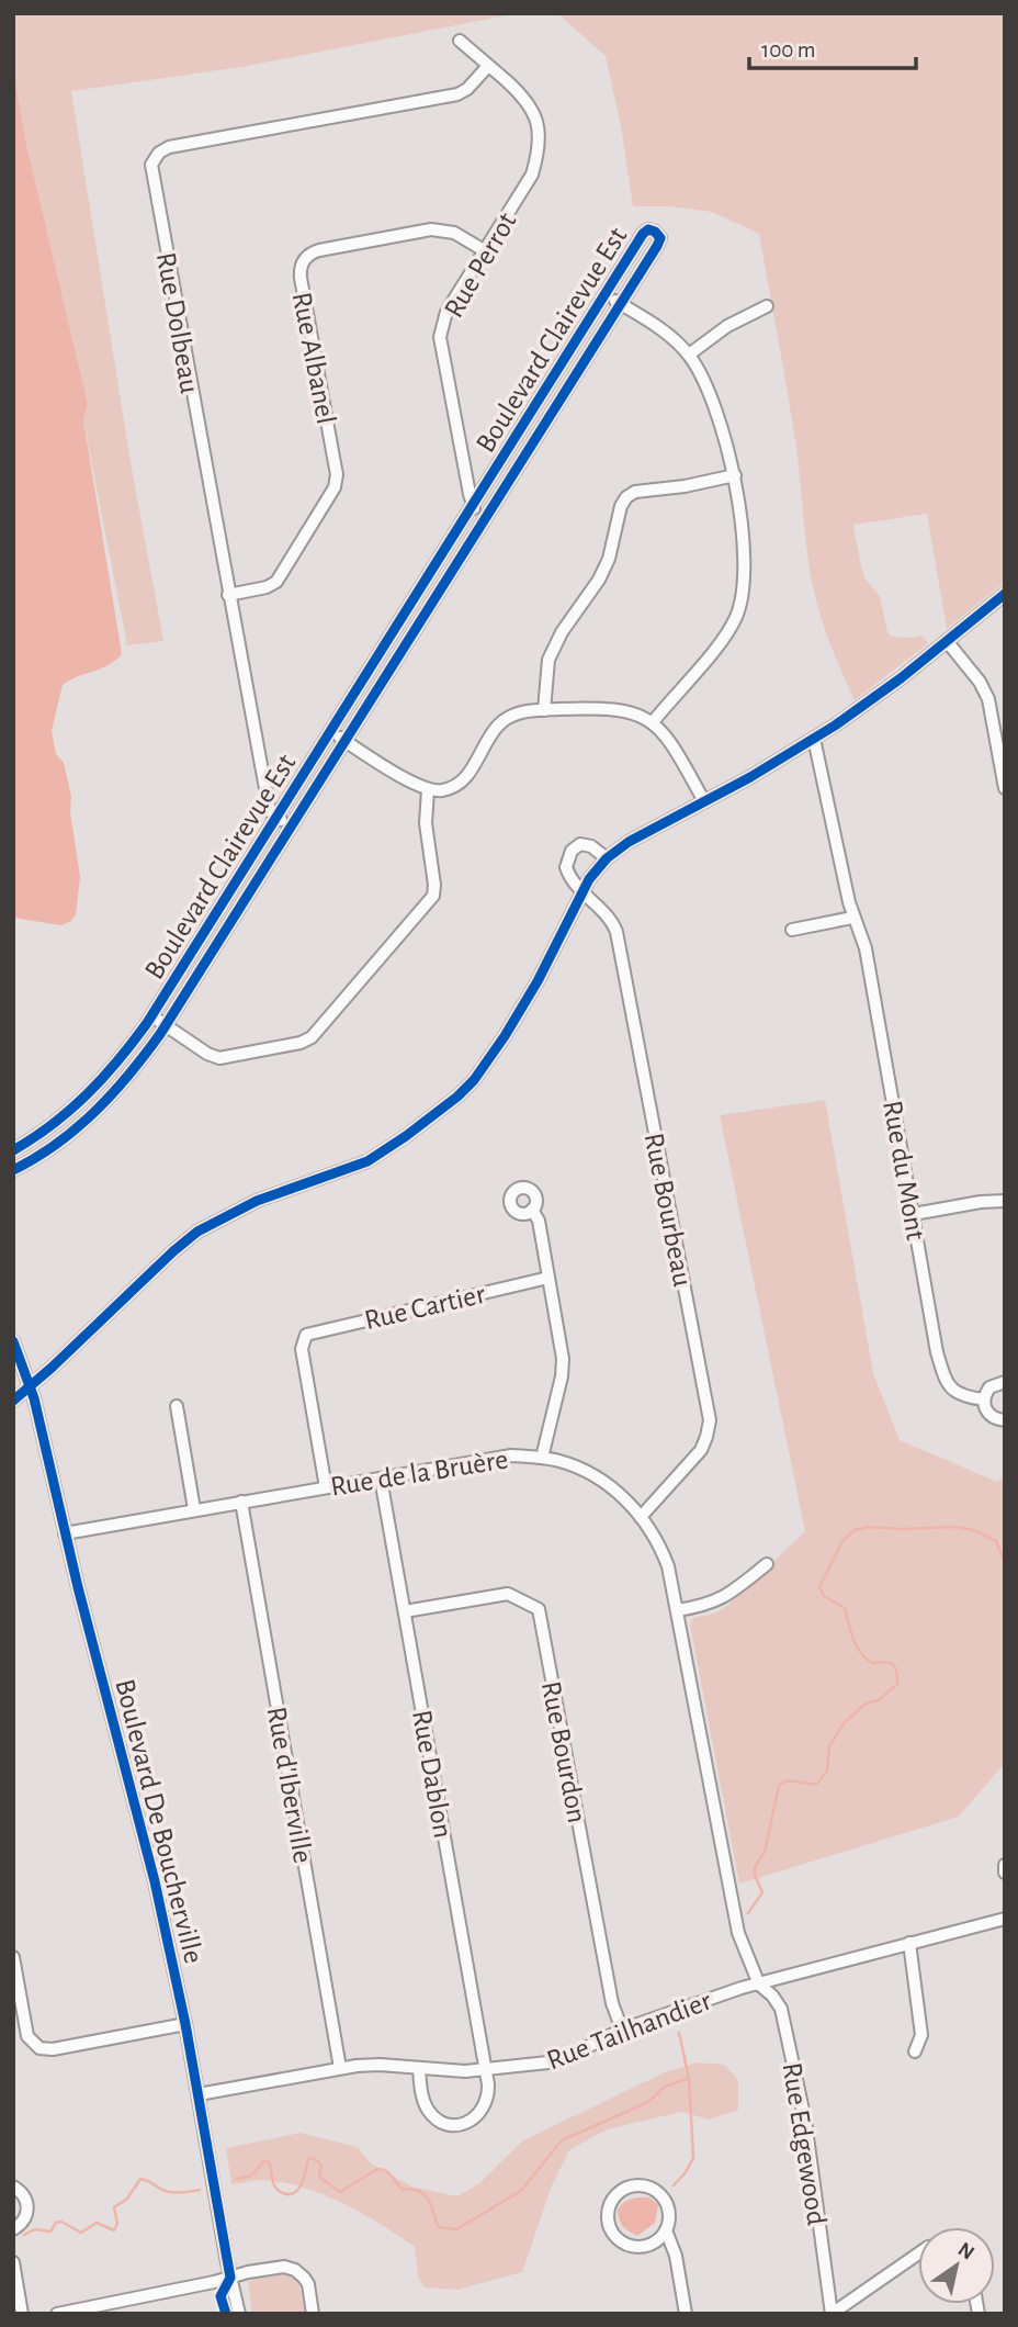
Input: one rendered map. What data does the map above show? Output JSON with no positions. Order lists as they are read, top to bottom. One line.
{"streets":{"street":["Rue Perrot","Rue Dolbeau","Boulevard Clairevue Est","Rue Albanel","Rue du Mont","Rue Bourbeau","Rue Cartier","Rue de la Bruère","Rue Bourdon","Rue Dablon","Rue d'Iberville","Boulevard De Boucherville","Rue Tailhandier","Rue Edgewood"]},"crossings":[["Rue Perrot","Rue Dolbeau"],["Rue Perrot","Boulevard Clairevue Est"],["Rue Perrot","Rue Albanel"],["Rue Dolbeau","Boulevard Clairevue Est"],["Rue Dolbeau","Rue Albanel"],["Rue Bourbeau","Rue de la Bruère"],["Rue Cartier","Rue de la Bruère"],["Rue de la Bruère","Rue Dablon"],["Rue de la Bruère","Rue d'Iberville"],["Rue de la Bruère","Boulevard De Boucherville"],["Rue de la Bruère","Rue Tailhandier"],["Rue de la Bruère","Rue Edgewood"],["Rue Bourdon","Rue Dablon"],["Rue Bourdon","Rue Tailhandier"],["Rue Dablon","Rue Tailhandier"],["Rue d'Iberville","Rue Tailhandier"],["Boulevard De Boucherville","Rue Tailhandier"],["Rue Tailhandier","Rue Edgewood"]],"scale_bar":"100 m","north":"top right"}
